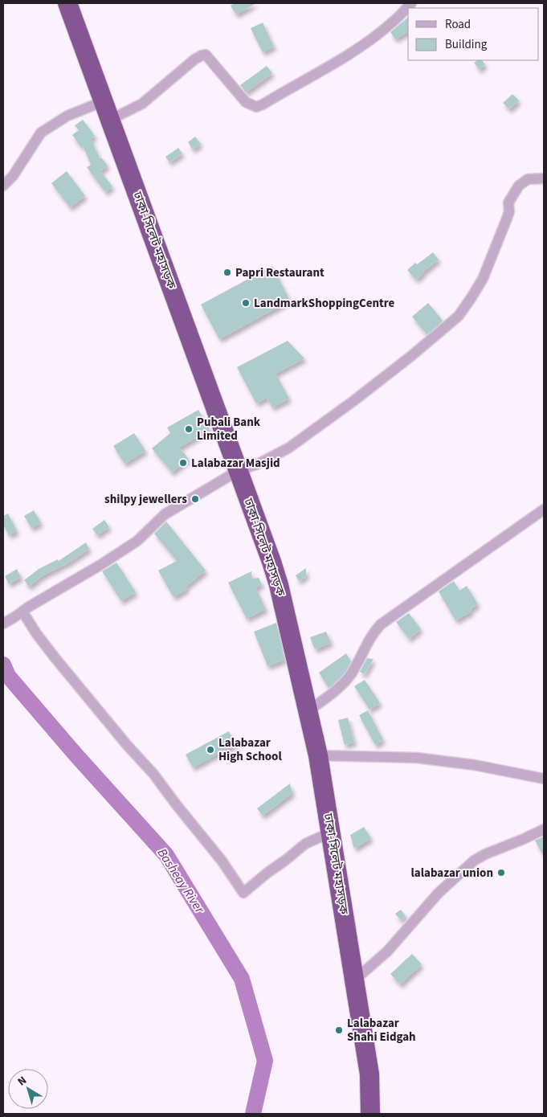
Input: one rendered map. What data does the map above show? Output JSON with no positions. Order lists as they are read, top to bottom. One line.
{"streets":{"highway":["ঢাকা-সিলেট মহাসড়ক"]},"water":["Basheay River"],"places":["Papri Restaurant","LandmarkShoppingCentre","Pubali Bank Limited","Lalabazar Masjid","shilpy jewellers","Lalabazar High School","lalabazar union","Lalabazar Shahi Eidgah"],"legend":["Road","Building"],"north":"top left"}
